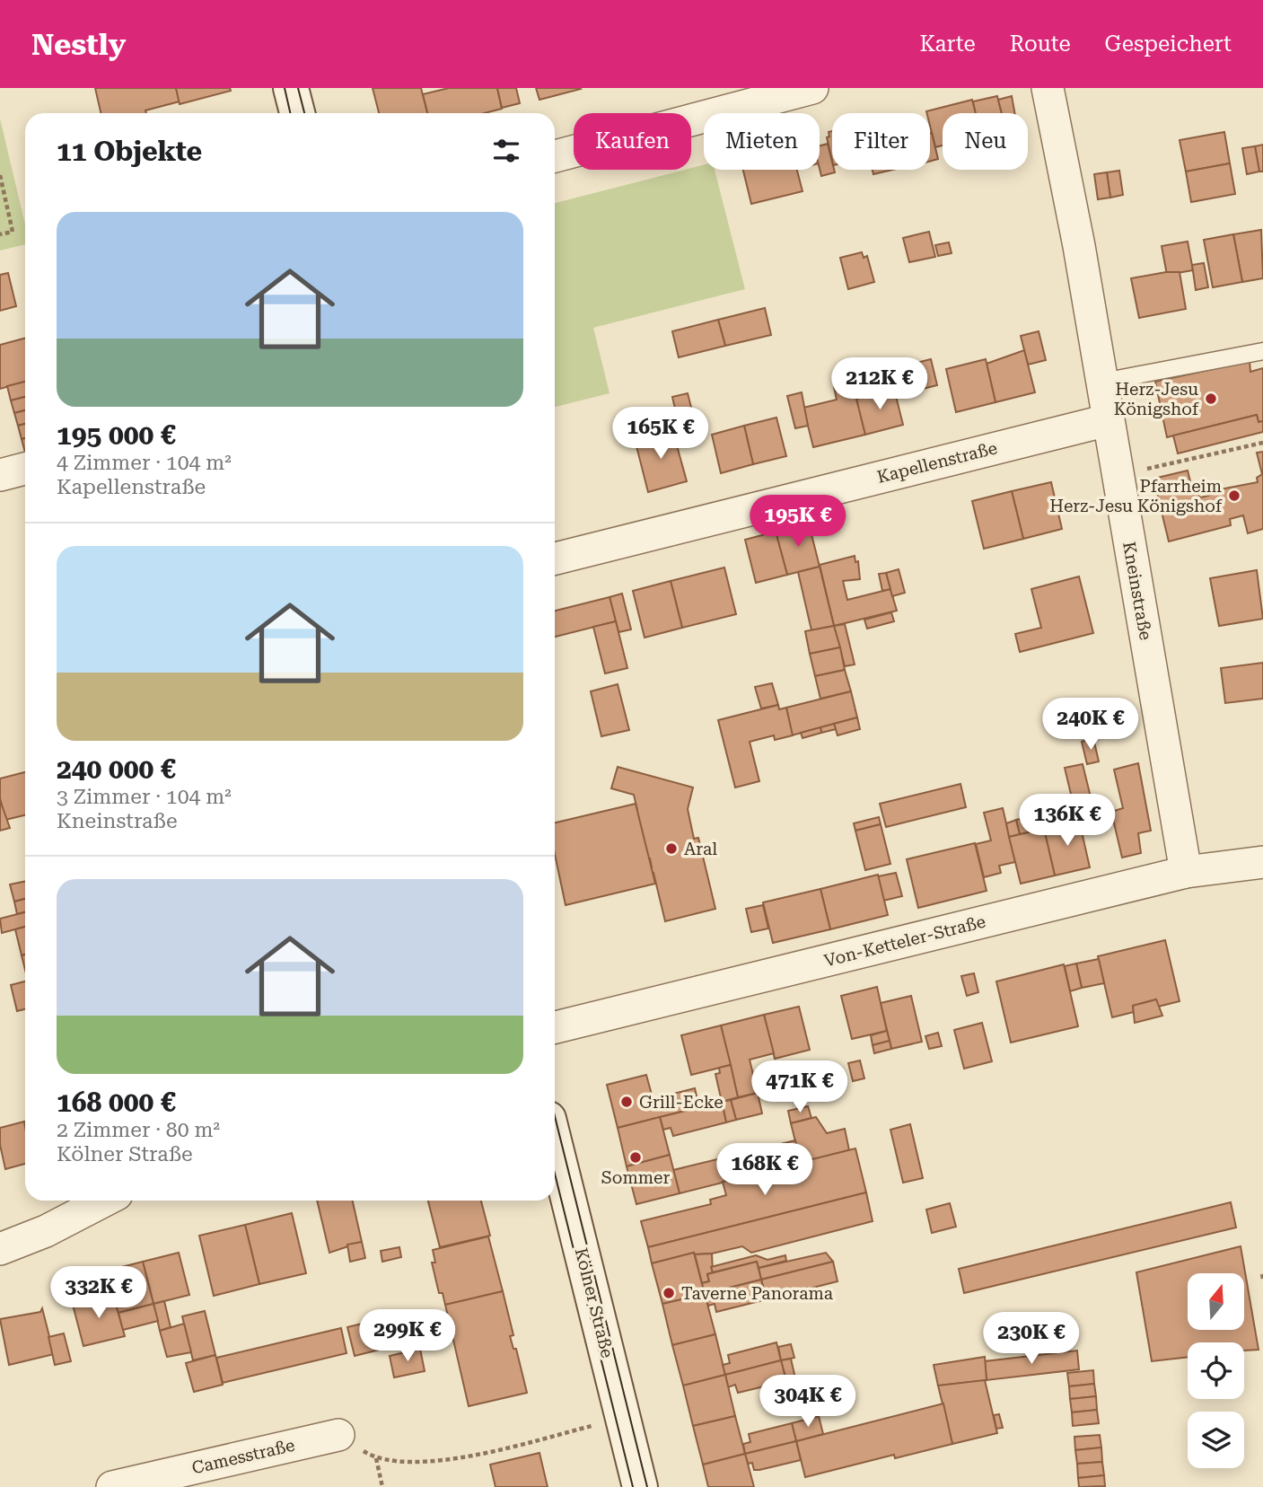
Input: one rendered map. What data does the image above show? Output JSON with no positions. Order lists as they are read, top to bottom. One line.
{"streets":{"main road":["Kölner Straße"],"street":["Kapellenstraße","Kneinstraße","Von-Ketteler-Straße","Camesstraße"]},"crossings":[["Kapellenstraße","Kneinstraße"],["Kneinstraße","Von-Ketteler-Straße"]],"places":["Herz-Jesu Königshof","Pfarrheim Herz-Jesu Königshof","Aral","Grill-Ecke","Sommer","Taverne Panorama"],"north":"top","page":{"header":"Nestly","nav":["Karte","Route","Gespeichert"],"chip":["Kaufen","Mieten","Filter","Neu"],"heading":"11 Objekte","list":[{"name":"195 000 €","note":"4 Zimmer · 104 m² · Kapellenstraße"},{"name":"240 000 €","note":"3 Zimmer · 104 m² · Kneinstraße"},{"name":"168 000 €","note":"2 Zimmer · 80 m² · Kölner Straße"}],"price":["212K €","165K €","195K €","240K €","136K €","471K €","168K €","332K €","299K €","230K €","304K €"]}}
